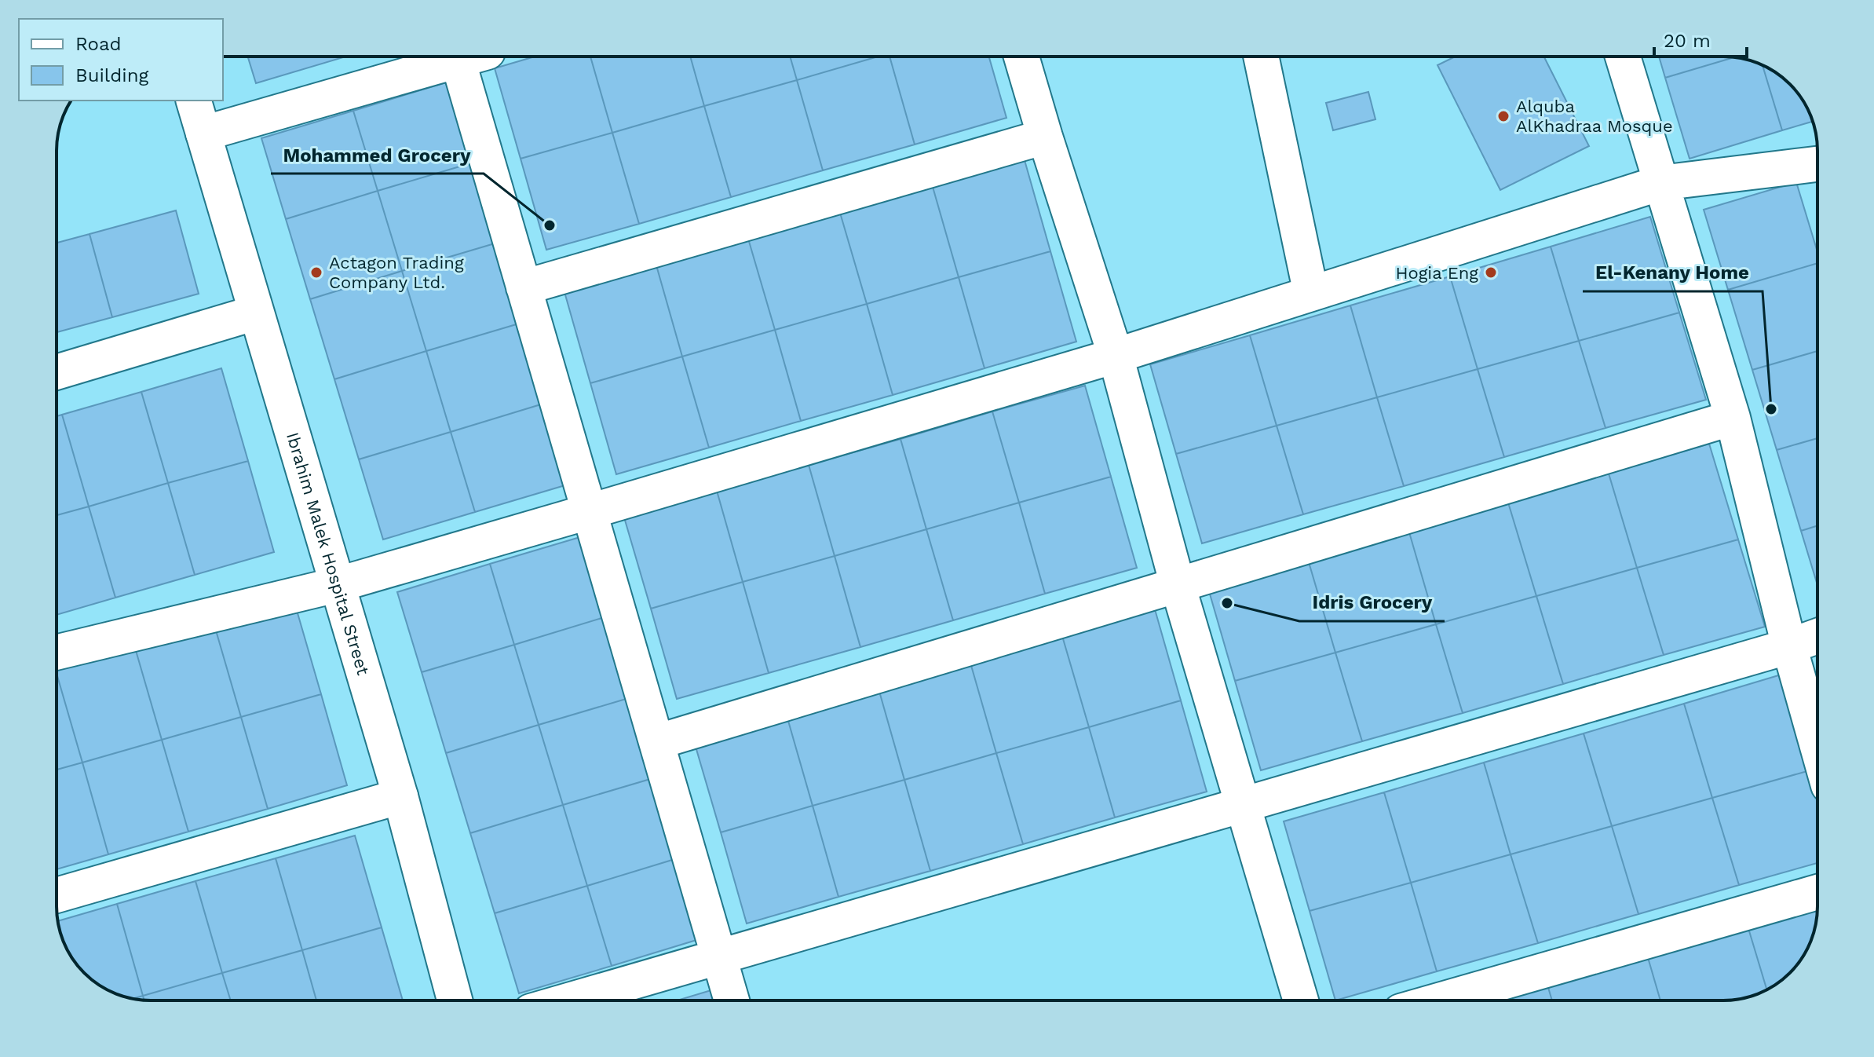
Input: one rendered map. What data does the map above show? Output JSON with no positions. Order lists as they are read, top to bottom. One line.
{"streets":{"street":["Ibrahim Malek Hospital Street"]},"places":["Alquba AlKhadraa Mosque","Mohammed Grocery","Actagon Trading Company Ltd.","Hogia Eng","El-Kenany Home","Idris Grocery"],"legend":["Road","Building"],"scale_bar":"20 m"}
